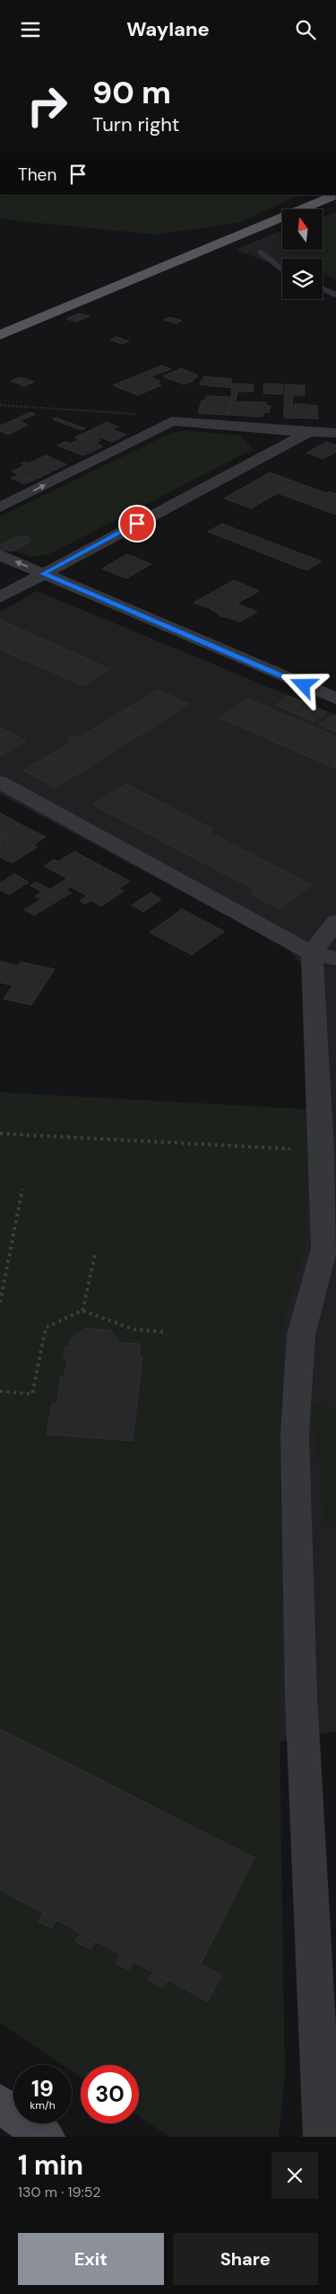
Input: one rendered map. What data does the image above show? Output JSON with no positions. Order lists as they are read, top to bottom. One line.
{"north":"top","page":{"header":"Waylane","turn":["90 m","Turn right"],"then":"Then","speed":"19 km/h","limit":"30","heading":["1 min","130 m · 19:52"],"buttons":["Exit","Share"]}}
